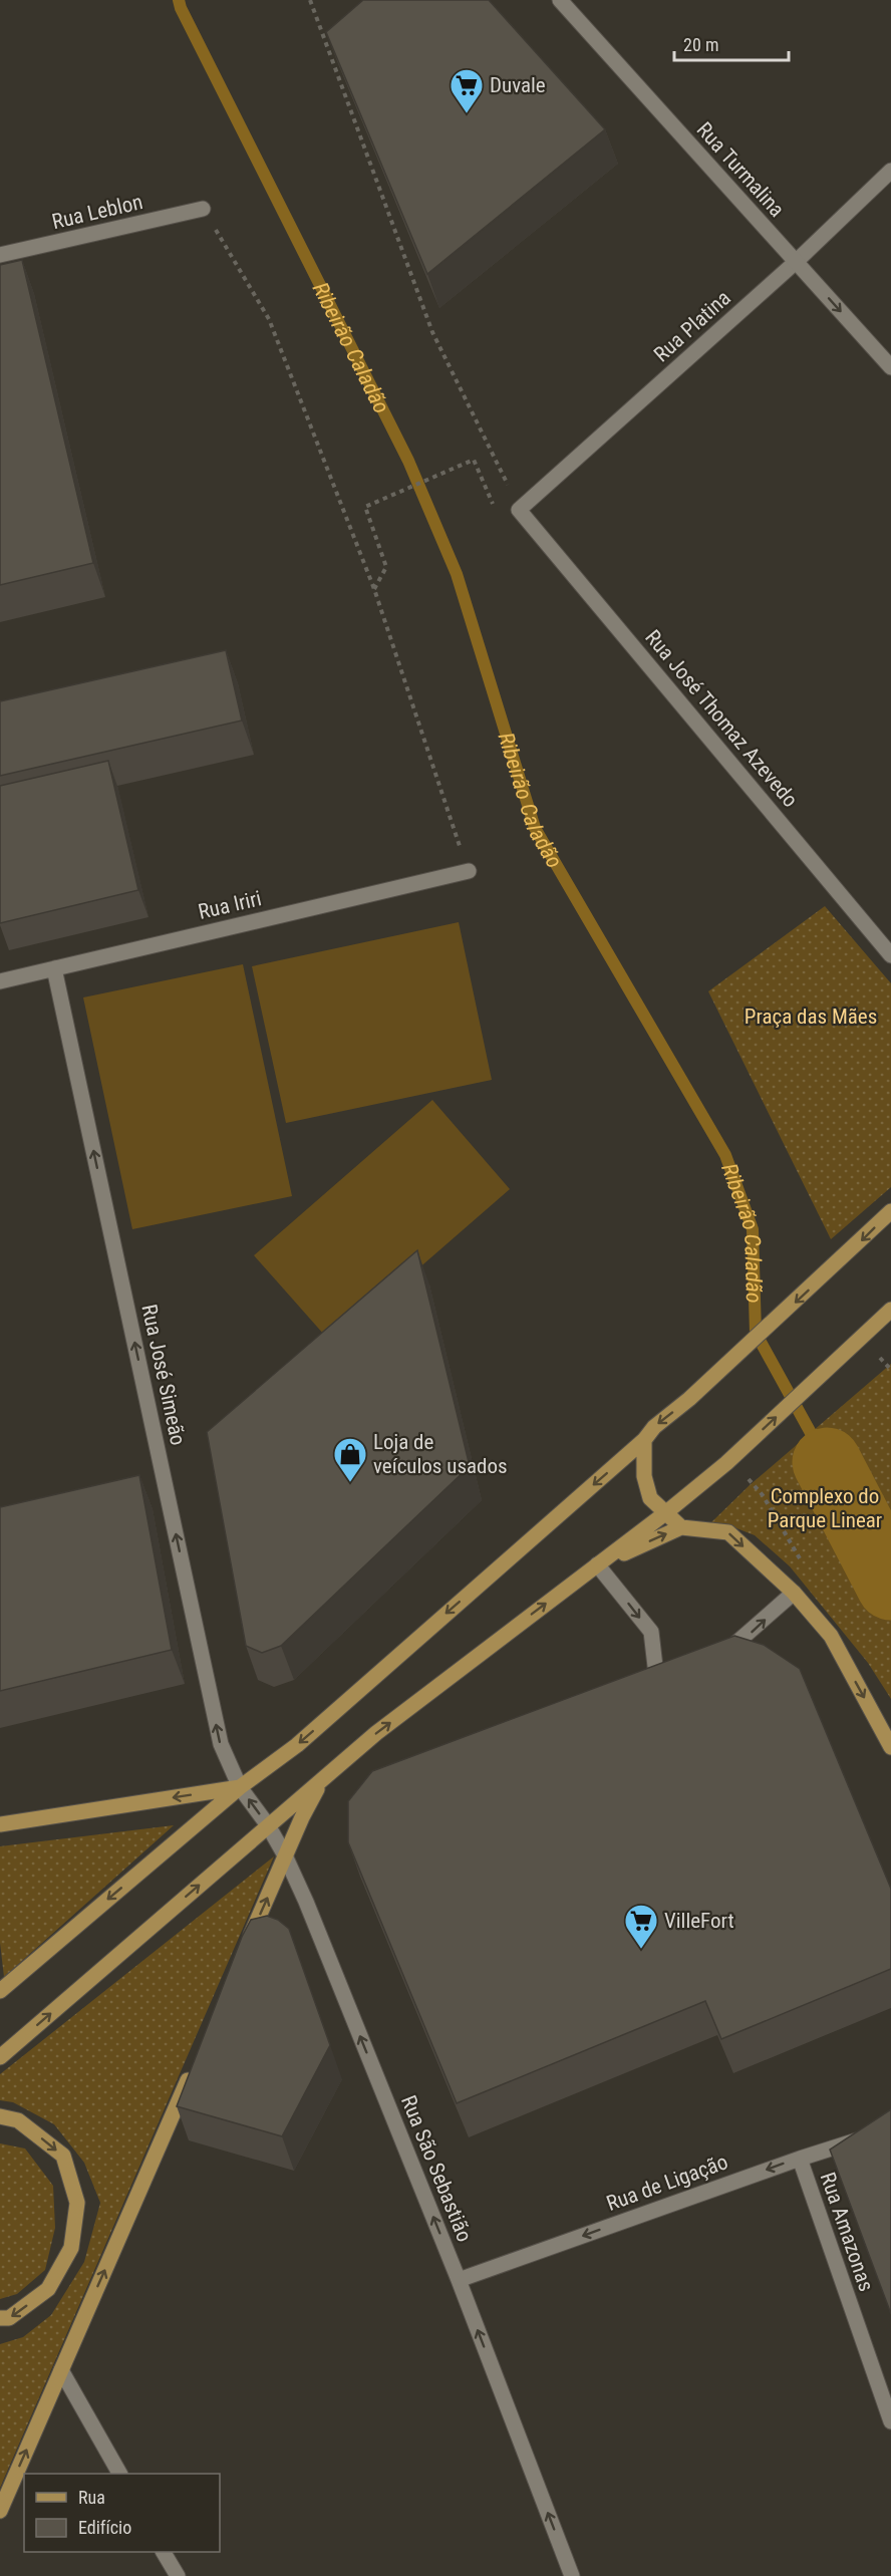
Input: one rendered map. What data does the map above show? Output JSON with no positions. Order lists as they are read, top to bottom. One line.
{"streets":{"street":["Rua Turmalina","Rua Leblon","Rua Platina","Rua José Thomaz Azevedo","Rua Iriri","Rua José Simeão","Rua São Sebastião","Rua de Ligação","Rua Amazonas"]},"crossings":[["Rua Turmalina","Rua Platina"],["Rua Platina","Rua José Thomaz Azevedo"],["Rua Iriri","Rua José Simeão"],["Rua José Simeão","Rua São Sebastião"],["Rua São Sebastião","Rua de Ligação"],["Rua de Ligação","Rua Amazonas"]],"one_way":["Rua José Simeão","Rua São Sebastião","Rua de Ligação"],"water":["Ribeirão Caladão"],"parks":["Praça das Mães","Complexo do Parque Linear"],"places":{"supermarket":["Duvale","VilleFort"],"shop":["Loja de veículos usados"]},"legend":["Rua","Edifício"],"scale_bar":"20 m"}
